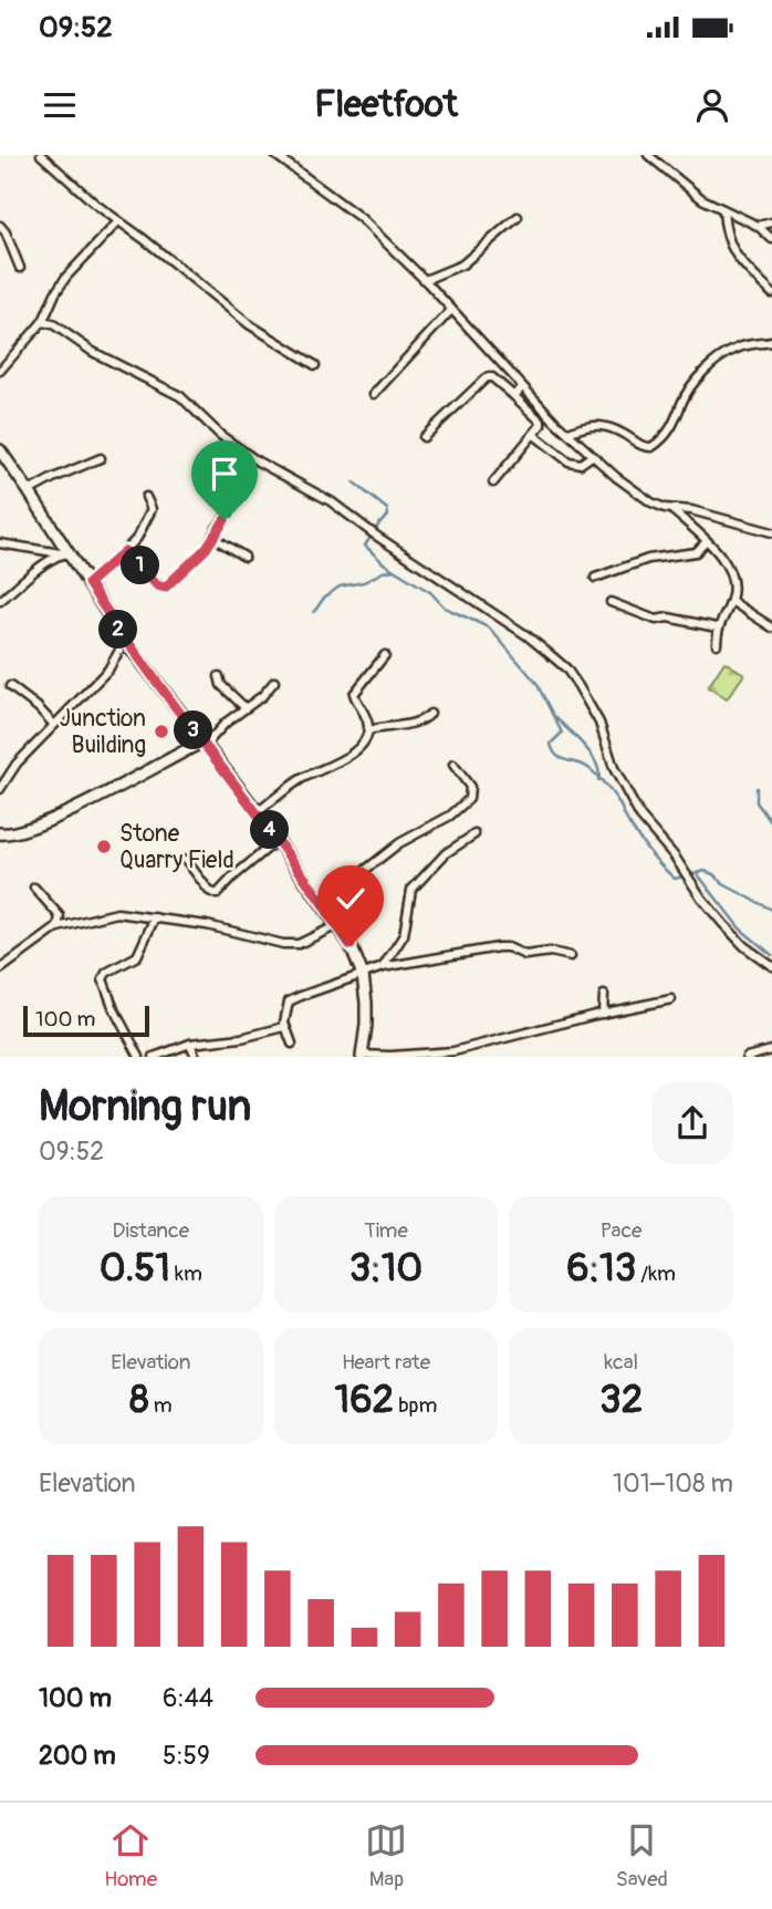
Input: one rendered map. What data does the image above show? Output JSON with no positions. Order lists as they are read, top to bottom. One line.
{"places":["Junction Building","Stone Quarry Field"],"scale_bar":"100 m","page":{"status":"09:52","header":"Fleetfoot","pins":["1","2","3","4"],"scale":"100 m","heading":["Morning run","09:52"],"stats":[["Distance","0.51 km"],["Time","3:10"],["Pace","6:13 /km"],["Elevation","8 m"],["Heart rate","162 bpm"],["kcal","32"]],"chart":["Elevation","101–108 m"],"list":[{"name":"100 m","note":"6:44"},{"name":"200 m","note":"5:59"}],"tabs":["Home","Map","Saved"]}}
